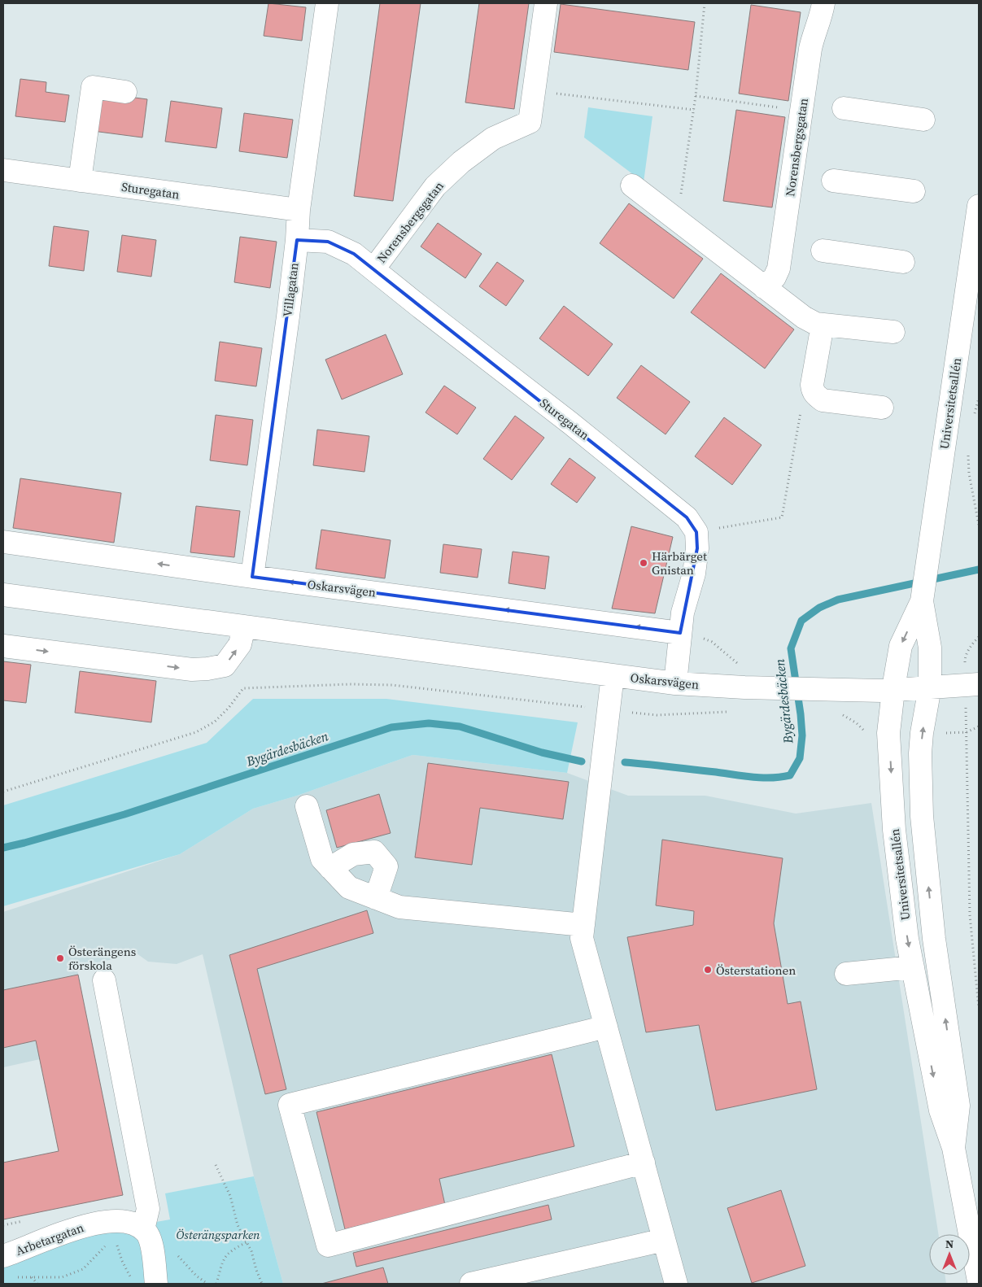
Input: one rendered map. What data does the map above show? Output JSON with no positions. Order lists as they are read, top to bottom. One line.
{"streets":{"street":["Norensbergsgatan","Sturegatan","Villagatan","Universitetsallén","Oskarsvägen","Arbetargatan"]},"crossings":[["Norensbergsgatan","Sturegatan"],["Sturegatan","Villagatan"],["Villagatan","Oskarsvägen"],["Universitetsallén","Oskarsvägen"]],"water":["Bygärdesbäcken"],"parks":["Österängsparken"],"places":["Härbärget Gnistan","Österängens förskola","Österstationen"],"north":"top"}
